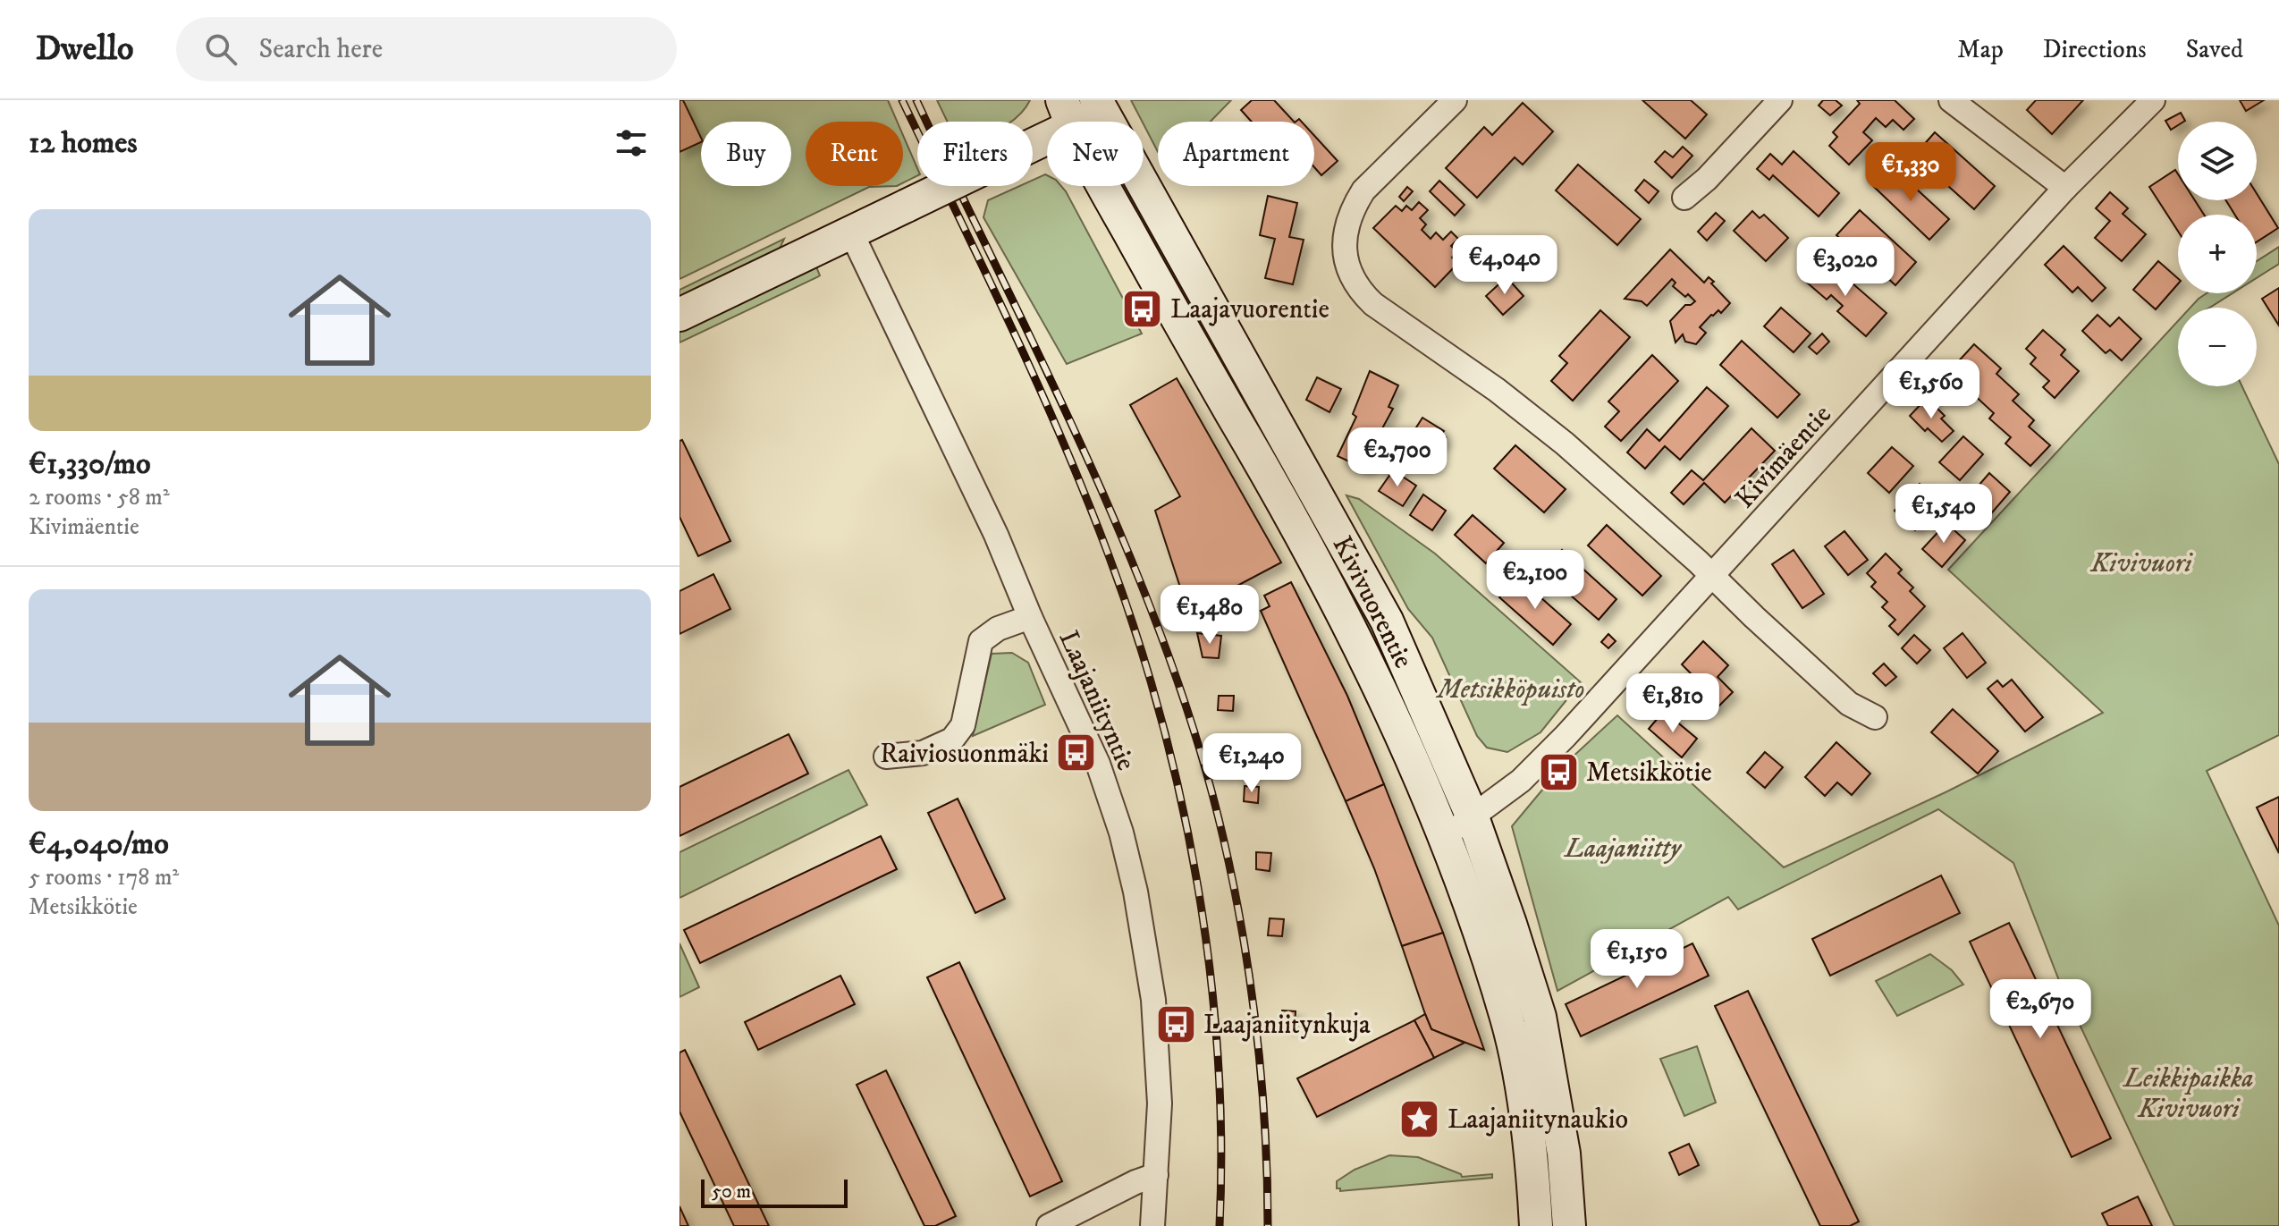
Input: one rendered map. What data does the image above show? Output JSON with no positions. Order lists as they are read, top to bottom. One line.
{"streets":{"street":["Kivimäentie","Kivivuorentie","Laajaniityntie"]},"crossings":[["Kivimäentie","Kivivuorentie"]],"parks":["Kivivuori","Metsikköpuisto","Laajaniitty","Leikkipaikka Kivivuori"],"places":{"bus stop":["Laajavuorentie","Raiviosuonmäki","Metsikkötie","Laajaniitynkuja"],"place":["Laajaniitynaukio"]},"scale_bar":"50 m","page":{"header":"Dwello","search":"Search here","nav":["Map","Directions","Saved"],"heading":"12 homes","map_buttons":["+","−"],"chip":["Buy","Rent","Filters","New","Apartment"],"price":["€1,330","€4,040","€3,020","€1,560","€2,700","€1,540","€2,100","€1,480","€1,810","€1,240","€1,150","€2,670"],"list":[{"name":"€1,330/mo","note":"2 rooms · 58 m² · Kivimäentie"},{"name":"€4,040/mo","note":"5 rooms · 178 m² · Metsikkötie"}],"scale":"50 m"}}
